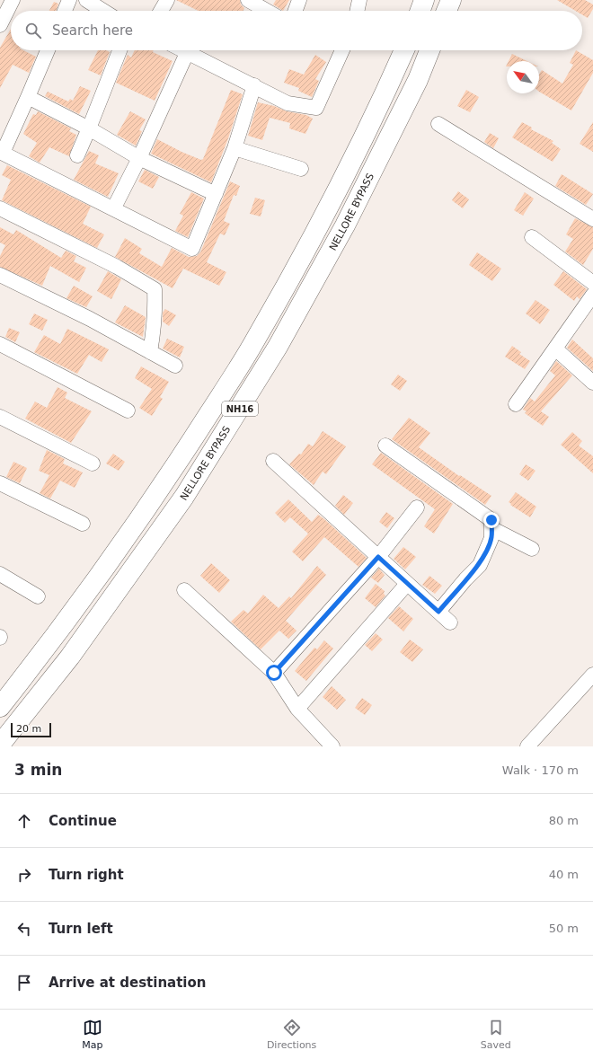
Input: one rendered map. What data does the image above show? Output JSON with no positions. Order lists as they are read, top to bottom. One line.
{"streets":{"highway":["NELLORE BYPASS","NH16"]},"scale_bar":"20 m","north":"top left","page":{"search":"Search here","scale":"20 m","heading":["3 min","Walk · 170 m"],"list":[["Continue","80 m"],["Turn right","40 m"],["Turn left","50 m"],"Arrive at destination"],"nav":["Map","Directions","Saved"]}}
